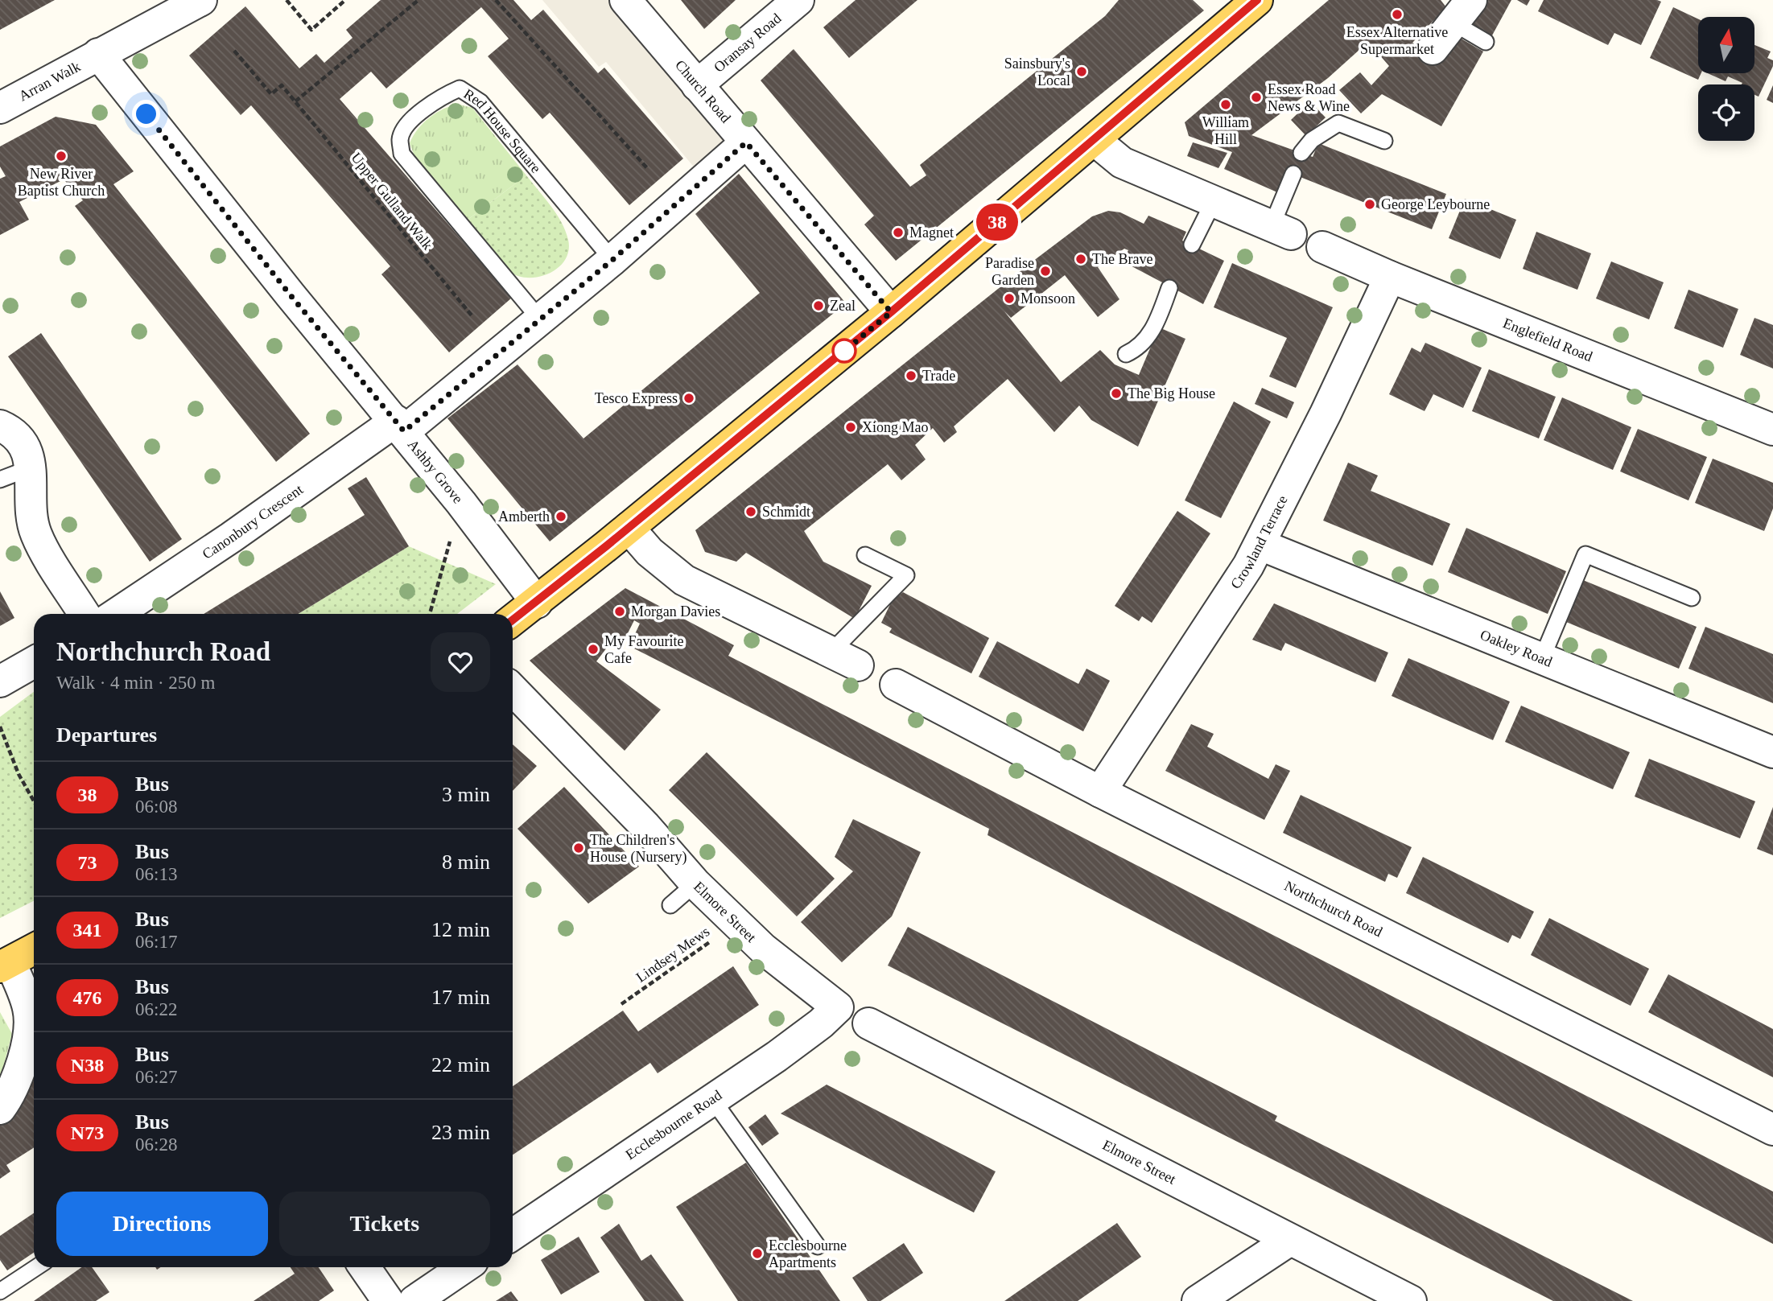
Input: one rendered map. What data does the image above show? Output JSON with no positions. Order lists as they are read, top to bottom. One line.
{"streets":{"street":["Oransay Road","Arran Walk","Church Road","Englefield Road","Ashby Grove","Canonbury Crescent","Crowland Terrace","Oakley Road","Northchurch Road","Elmore Street","Ecclesbourne Road"],"lane":["Red House Square"],"path":["Upper Gulland Walk","Lindsey Mews"]},"crossings":[["Oransay Road","Church Road"],["Arran Walk","Ashby Grove"],["Englefield Road","Crowland Terrace"],["Ashby Grove","Canonbury Crescent"],["Crowland Terrace","Oakley Road"],["Crowland Terrace","Northchurch Road"],["Elmore Street","Lindsey Mews"],["Elmore Street","Ecclesbourne Road"]],"places":["Essex Alternative Supermarket","Sainsbury's Local","Essex Road News & Wine","William Hill","New River Baptist Church","George Leybourne","Magnet","The Brave","Paradise Garden","Monsoon","Zeal","Trade","The Big House","Tesco Express","Xiong Mao","Schmidt","Amberth","Morgan Davies","My Favourite Cafe","The Children's House (Nursery)","Ecclesbourne Apartments"],"lines":["bus line 38"],"north":"top","page":{"on_map":"38","heading":[["Northchurch Road","Walk · 4 min · 250 m"],"Departures"],"list":[{"mark":"38","name":"Bus","note":"06:08","value":"3 min"},{"mark":"73","name":"Bus","note":"06:13","value":"8 min"},{"mark":"341","name":"Bus","note":"06:17","value":"12 min"},{"mark":"476","name":"Bus","note":"06:22","value":"17 min"},{"mark":"N38","name":"Bus","note":"06:27","value":"22 min"},{"mark":"N73","name":"Bus","note":"06:28","value":"23 min"}],"buttons":["Directions","Tickets"]}}
